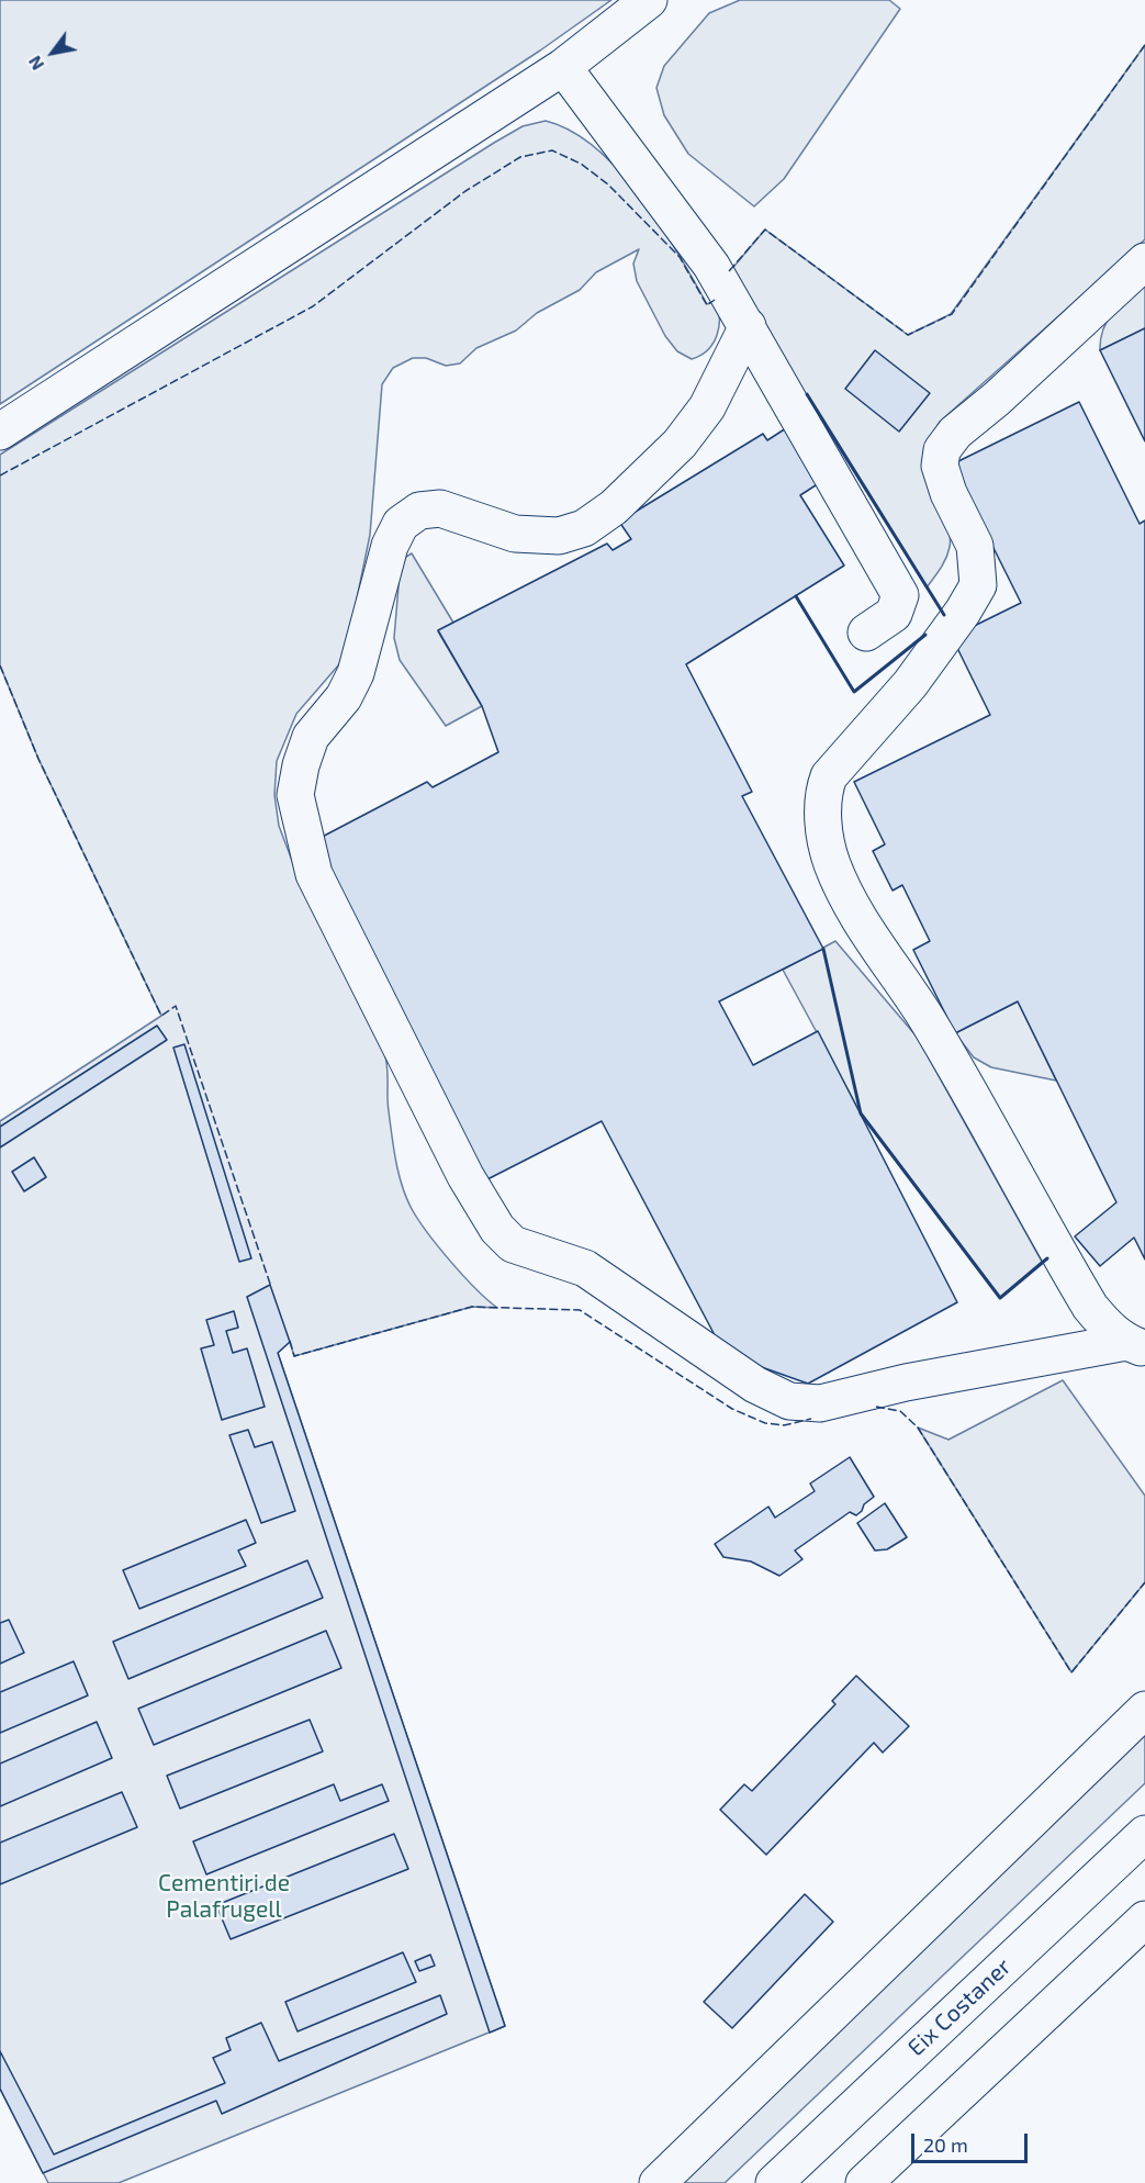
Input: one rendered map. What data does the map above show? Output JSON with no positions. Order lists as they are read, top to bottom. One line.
{"streets":{"main road":["Eix Costaner"]},"parks":["Cementiri de Palafrugell"],"scale_bar":"20 m","north":"bottom left"}
